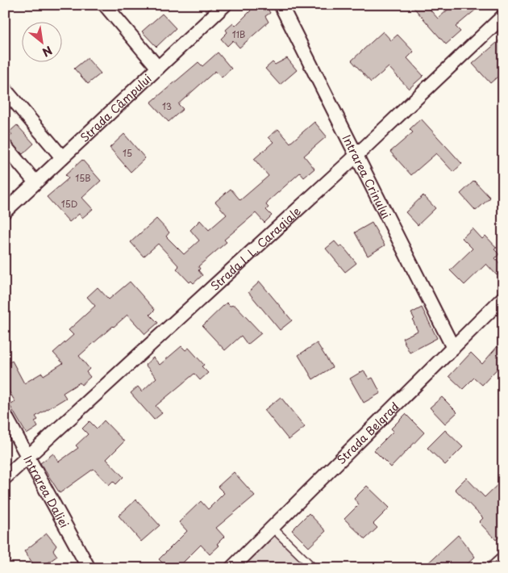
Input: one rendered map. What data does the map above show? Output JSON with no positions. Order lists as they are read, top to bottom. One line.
{"streets":{"street":["Strada Câmpului","Intrarea Crinului","Strada I. L. Caragiale","Strada Belgrad","Intrarea Daliei"]},"crossings":[["Intrarea Crinului","Strada I. L. Caragiale"],["Intrarea Crinului","Strada Belgrad"],["Strada I. L. Caragiale","Intrarea Daliei"]],"house_numbers":["11B","13","15","15B","15D"],"north":"bottom right"}
